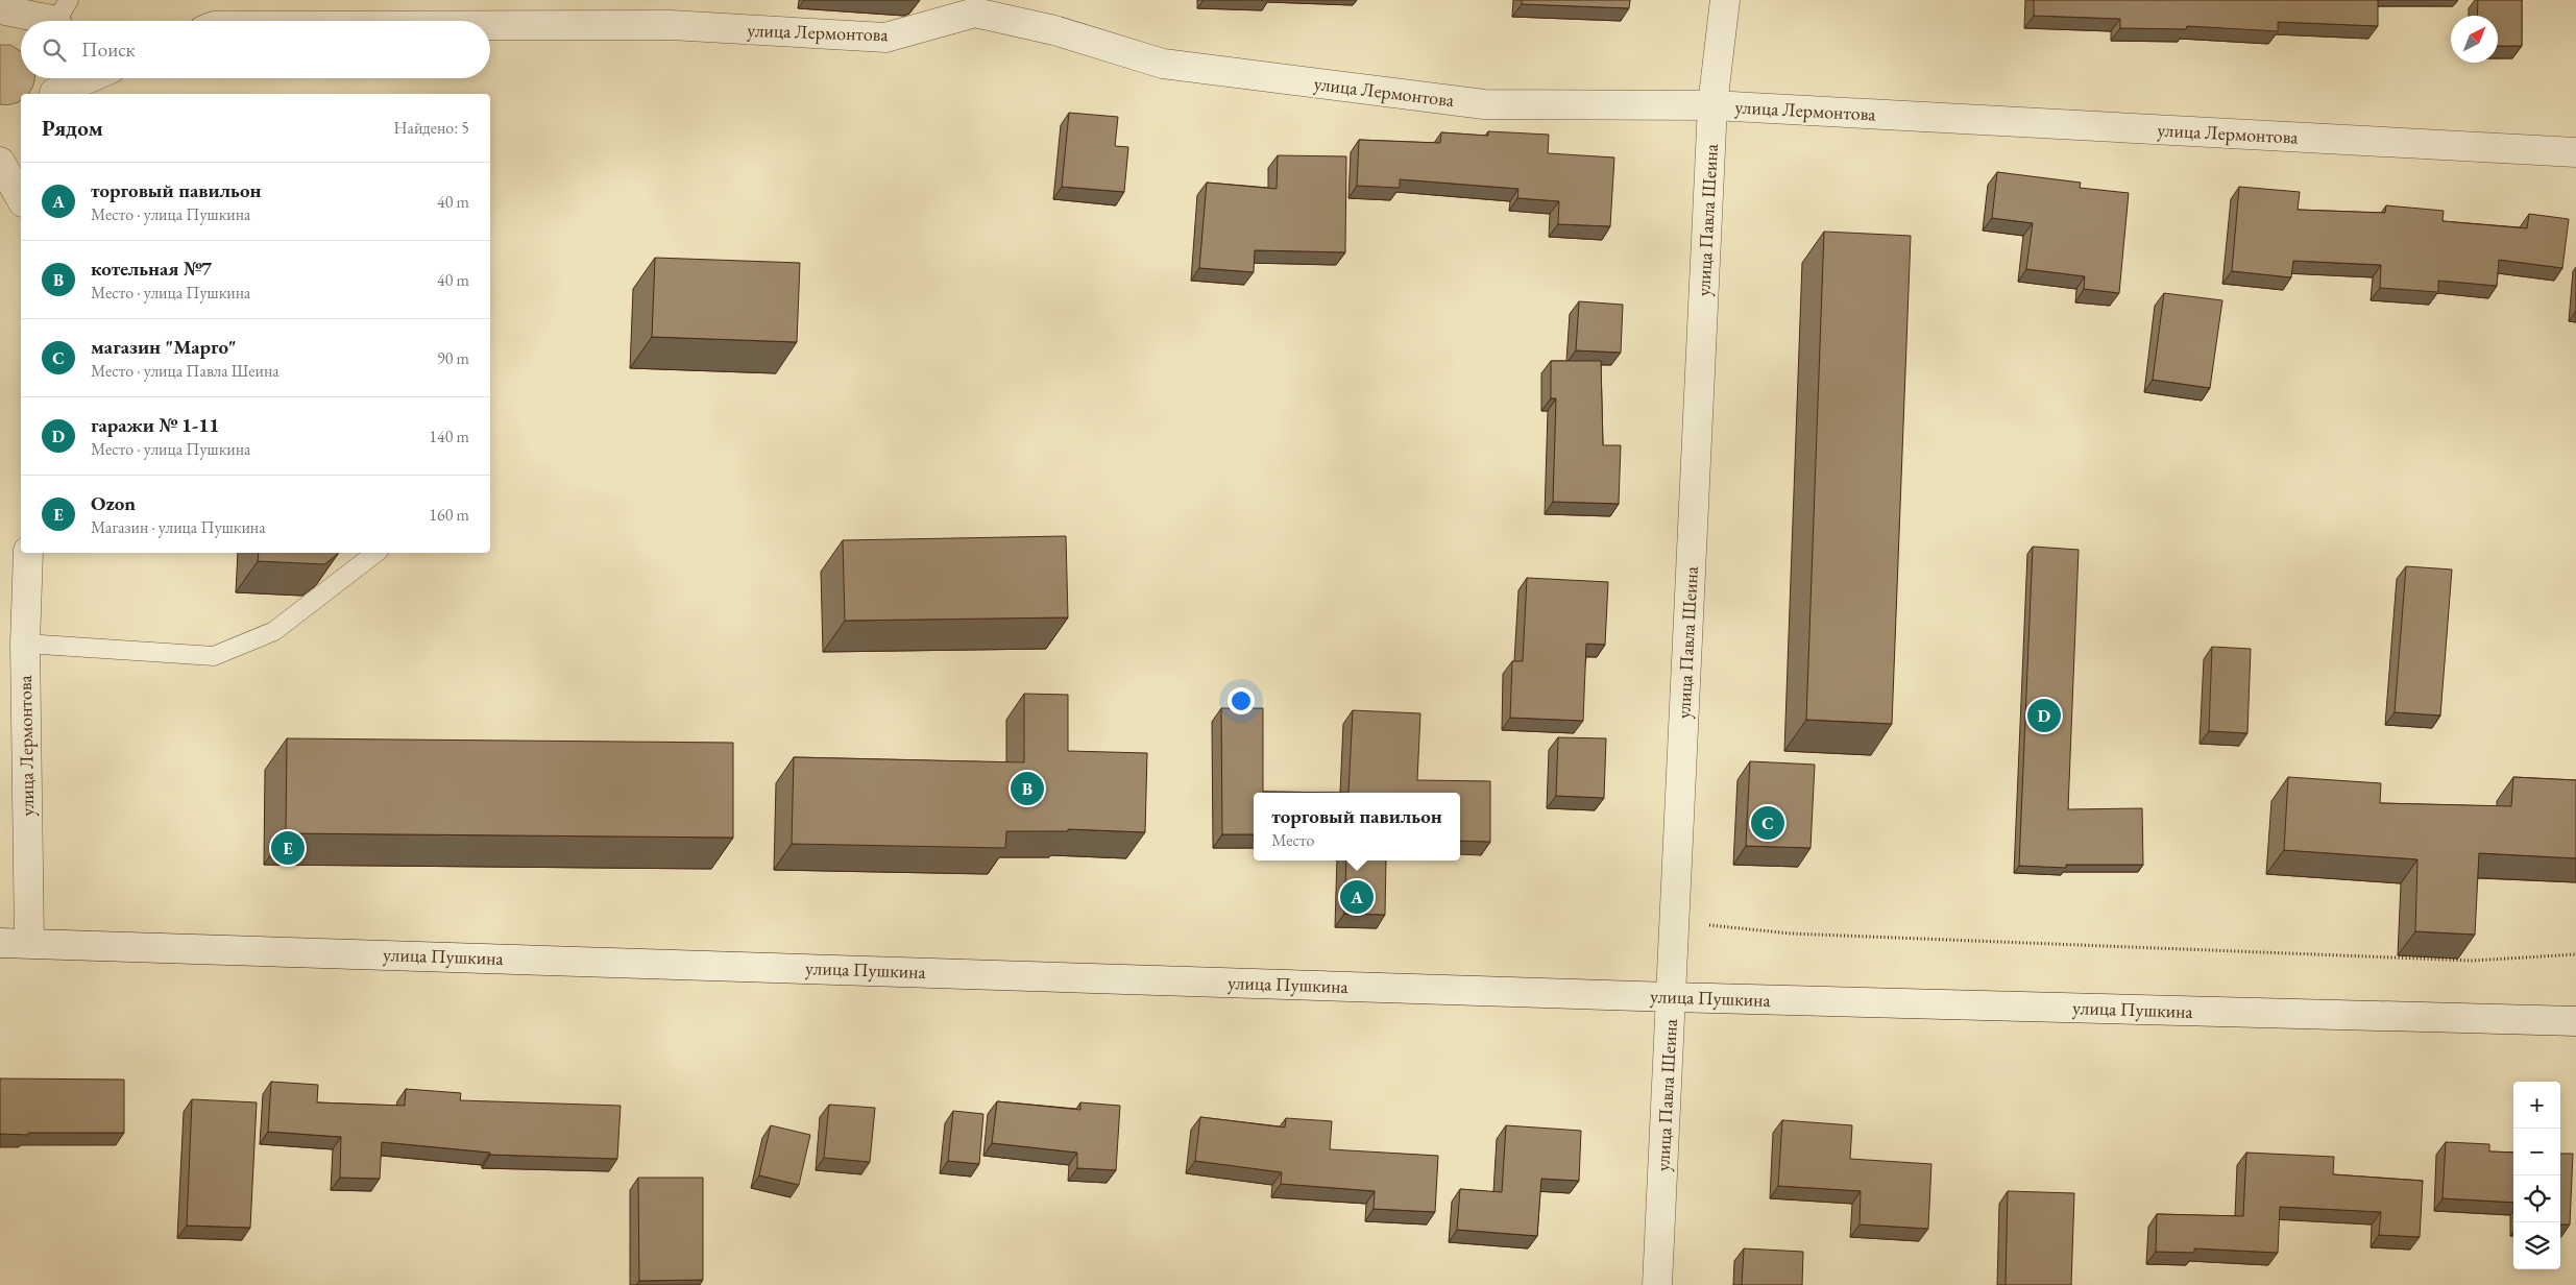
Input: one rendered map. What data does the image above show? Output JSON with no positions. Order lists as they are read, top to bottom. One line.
{"streets":{"street":["улица Лермонтова","улица Павла Шеина","улица Пушкина"]},"crossings":[["улица Лермонтова","улица Павла Шеина"],["улица Лермонтова","улица Пушкина"],["улица Павла Шеина","улица Пушкина"]],"north":"top right","page":{"search":"Поиск","heading":["Рядом","Найдено: 5"],"list":[{"mark":"A","name":"торговый павильон","note":"Место · улица Пушкина","value":"40 m"},{"mark":"B","name":"котельная №7","note":"Место · улица Пушкина","value":"40 m"},{"mark":"C","name":"магазин \"Марго\"","note":"Место · улица Павла Шеина","value":"90 m"},{"mark":"D","name":"гаражи № 1-11","note":"Место · улица Пушкина","value":"140 m"},{"mark":"E","name":"Ozon","note":"Магазин · улица Пушкина","value":"160 m"}],"pins":["D","B","C","E","A"],"popup":["торговый павильон","Место"],"map_buttons":["+","−"]}}
